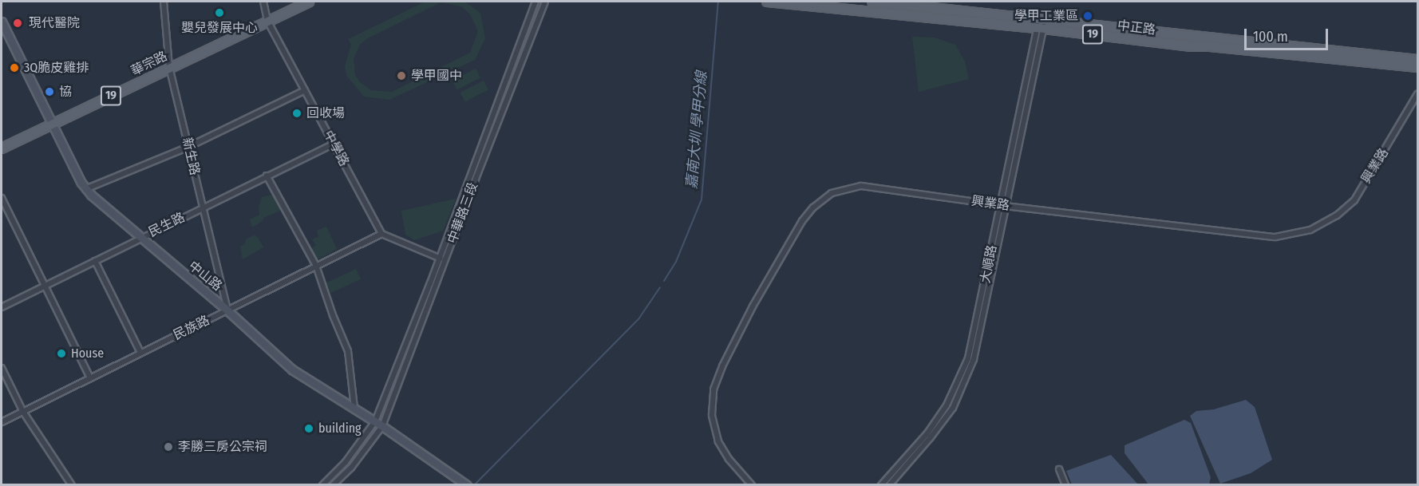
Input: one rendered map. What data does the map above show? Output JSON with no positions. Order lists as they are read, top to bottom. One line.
{"streets":{"main road":["中正路","19","華宗路","中山路"],"street":["中學路","新生路","興業路","中華路三段","民生路","大順路","民族路"]},"crossings":[["中正路","大順路"],["華宗路","中學路"],["華宗路","新生路"],["華宗路","中山路"],["中學路","民生路"],["中學路","民族路"],["新生路","民生路"],["新生路","中山路"],["新生路","民族路"],["興業路","大順路"],["中華路三段","中山路"],["民生路","中山路"],["中山路","民族路"]],"water":["嘉南大圳 學甲分線"],"places":["嬰兒發展中心","學甲工業區","現代醫院","3Q脆皮雞排","學甲國中","協","回收場","House","building","李勝三房公宗祠"],"scale_bar":"100 m"}
